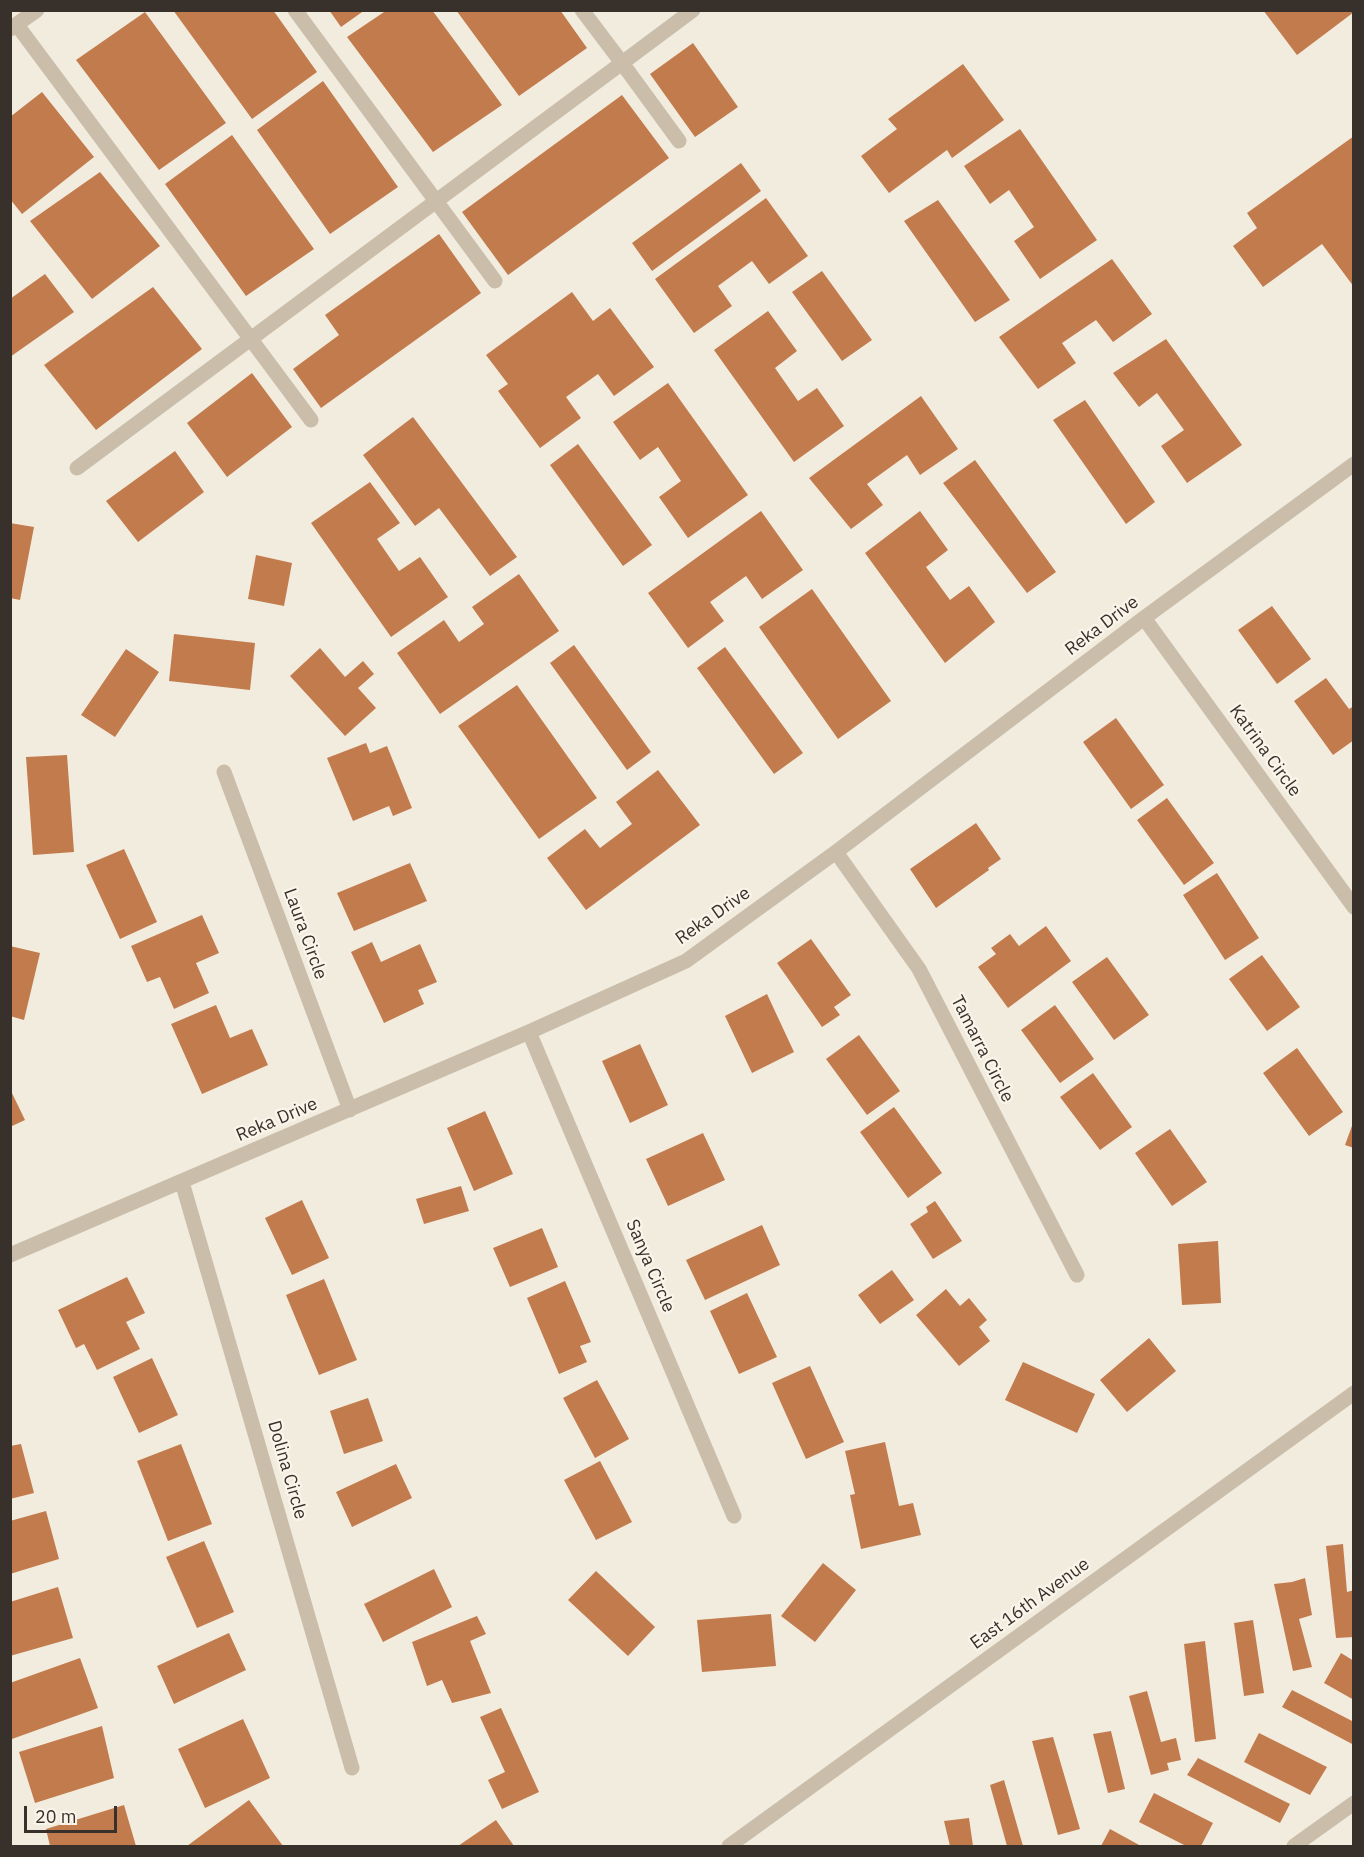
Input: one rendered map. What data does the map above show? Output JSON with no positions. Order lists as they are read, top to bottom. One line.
{"streets":{"street":["Reka Drive","Katrina Circle","Laura Circle","Tamarra Circle","Sanya Circle","Dolina Circle","East 16th Avenue"]},"crossings":[["Reka Drive","Katrina Circle"],["Reka Drive","Laura Circle"],["Reka Drive","Tamarra Circle"],["Reka Drive","Sanya Circle"],["Reka Drive","Dolina Circle"]],"scale_bar":"20 m"}
